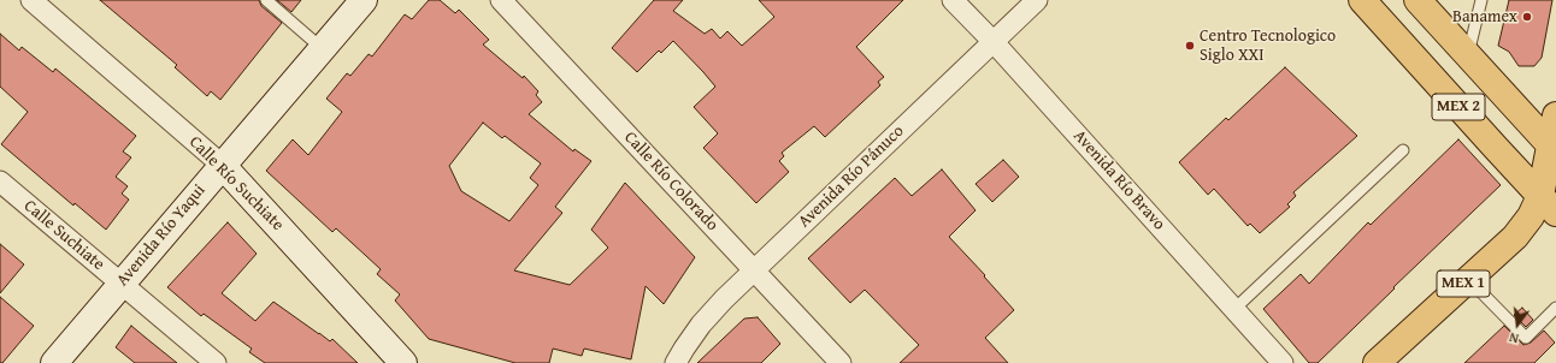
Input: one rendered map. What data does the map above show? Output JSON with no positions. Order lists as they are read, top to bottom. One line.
{"streets":{"main road":["MEX 2","MEX 1"],"street":["Avenida Río Pánuco","Avenida Río Bravo","Calle Río Colorado","Calle Río Suchiate","Calle Suchiate","Avenida Río Yaqui"]},"crossings":[["MEX 2","MEX 1"],["Avenida Río Pánuco","Avenida Río Bravo"],["Avenida Río Pánuco","Calle Río Colorado"],["Calle Río Suchiate","Avenida Río Yaqui"],["Calle Suchiate","Avenida Río Yaqui"]],"places":["Banamex","Centro Tecnologico Siglo XXI"],"north":"bottom"}
